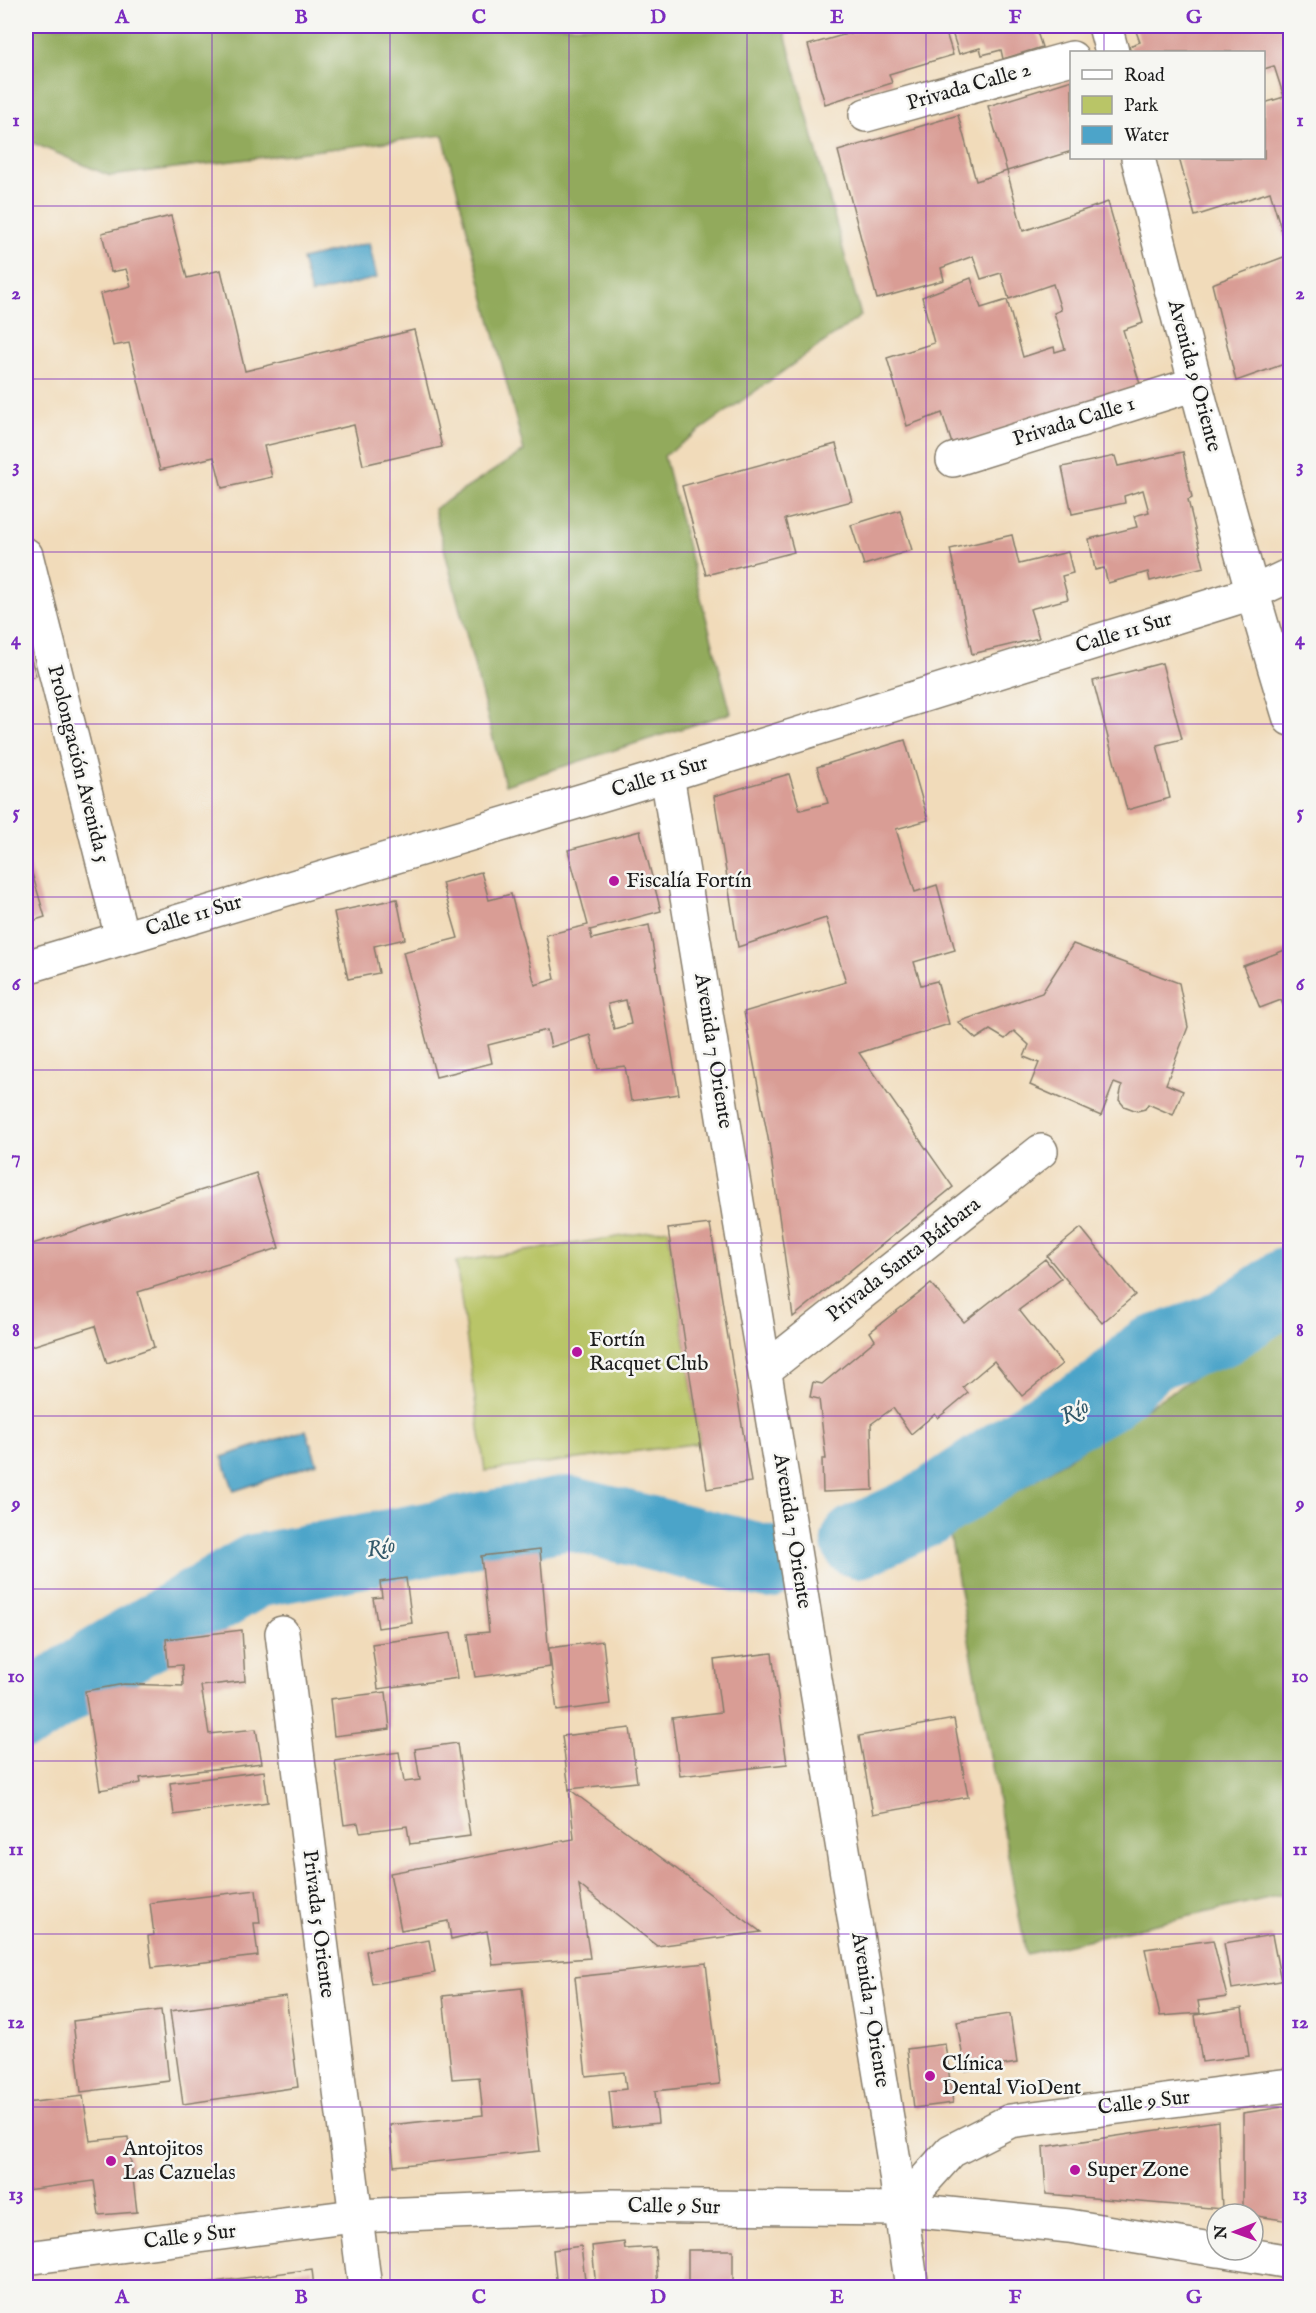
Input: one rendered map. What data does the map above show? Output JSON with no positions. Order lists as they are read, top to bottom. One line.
{"streets":{"street":["Privada Calle 2","Avenida 9 Oriente","Privada Calle 1","Calle 11 Sur","Prolongación Avenida 5","Avenida 7 Oriente","Privada Santa Bárbara","Privada 5 Oriente","Calle 9 Sur"]},"crossings":[["Avenida 9 Oriente","Privada Calle 1"],["Avenida 9 Oriente","Calle 11 Sur"],["Calle 11 Sur","Prolongación Avenida 5"],["Calle 11 Sur","Avenida 7 Oriente"],["Avenida 7 Oriente","Privada Santa Bárbara"],["Avenida 7 Oriente","Calle 9 Sur"],["Privada 5 Oriente","Calle 9 Sur"]],"water":["Río"],"places":["Fiscalía Fortín","Fortín Racquet Club","Clínica Dental VioDent","Antojitos Las Cazuelas","Super Zone"],"legend":["Road","Park","Water"],"north":"left","grid":{"columns":["A","B","C","D","E","F","G"],"rows":["1","2","3","4","5","6","7","8","9","10","11","12","13"]}}
